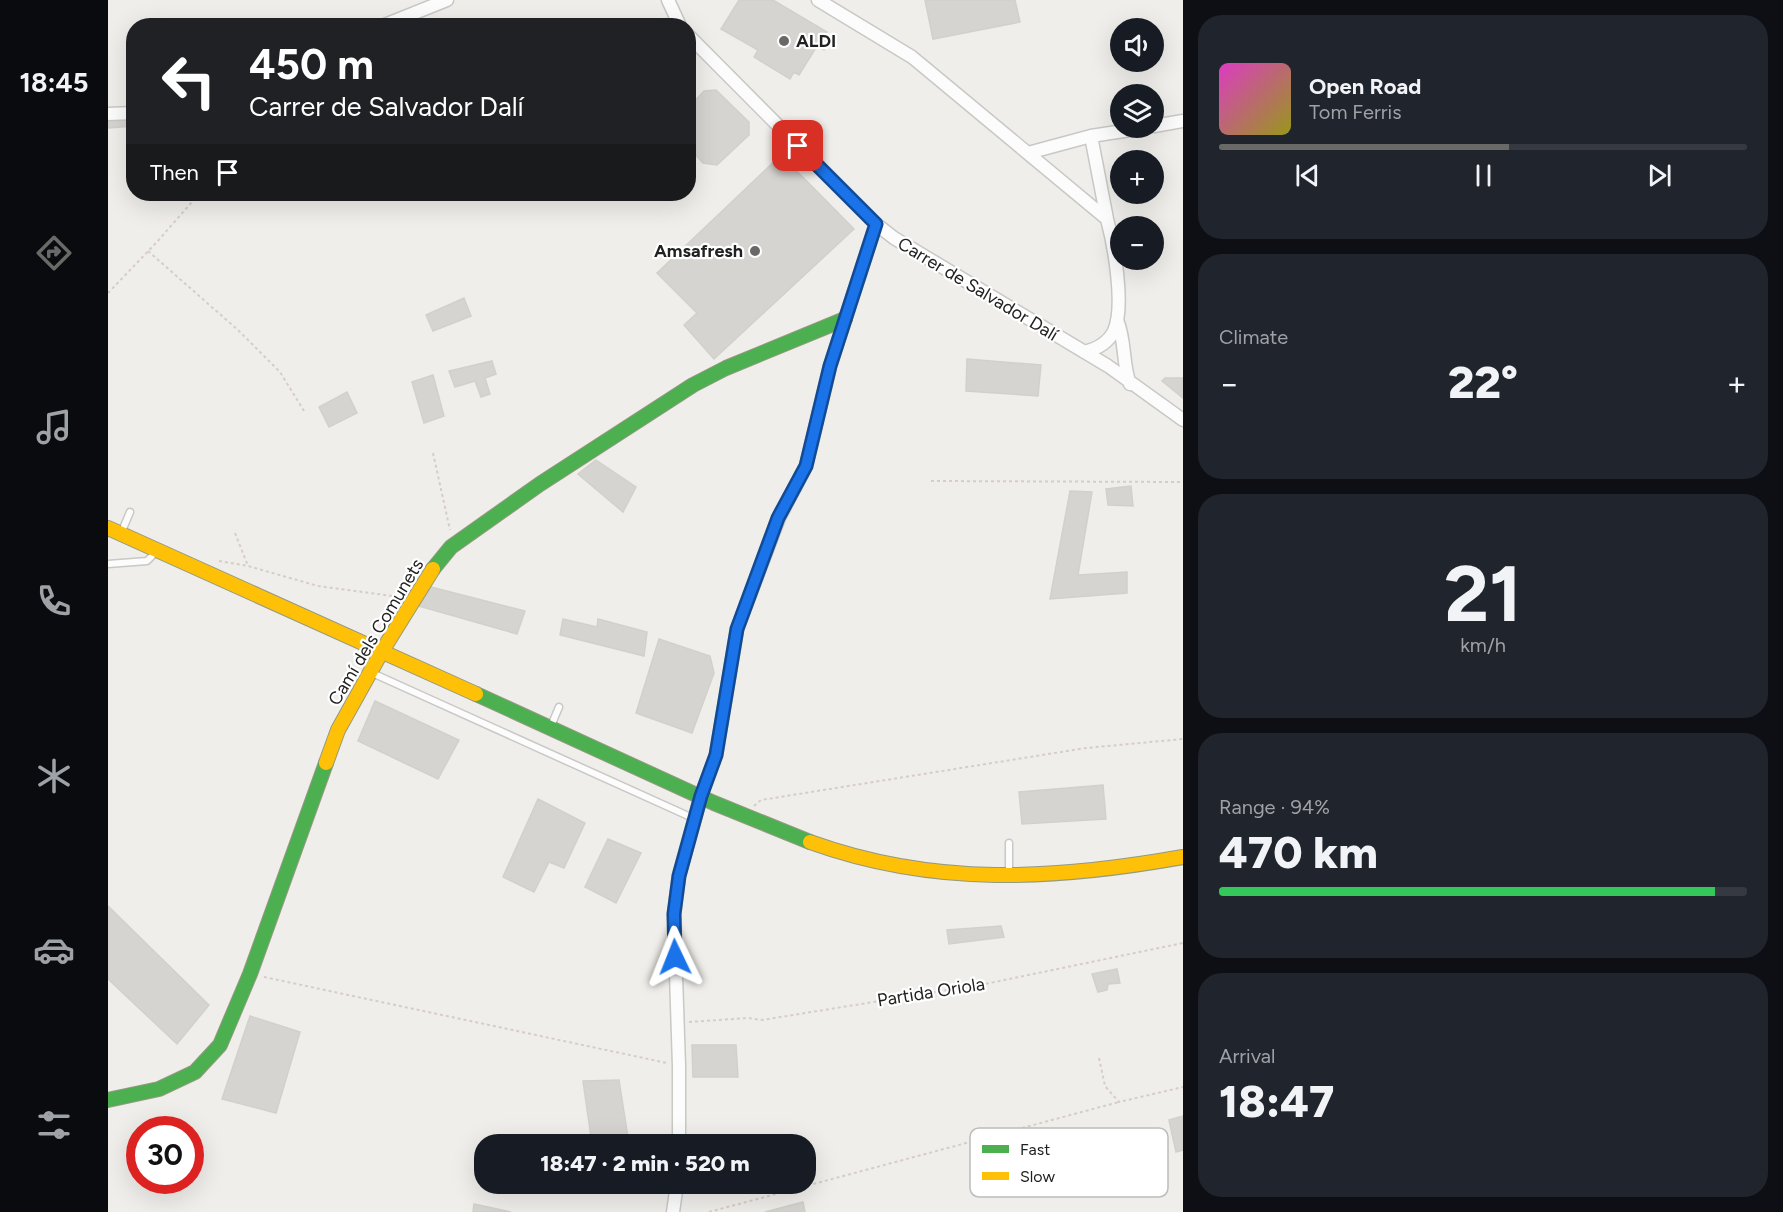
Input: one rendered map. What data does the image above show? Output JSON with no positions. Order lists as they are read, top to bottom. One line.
{"streets":{"main road":["Camí dels Comunets"],"street":["Carrer de Salvador Dalí"],"path":["Partida Oriola"]},"places":["ALDI","Amsafresh"],"legend":["Fast","Slow"],"page":{"tabs":"18:45","map_buttons":["+","−"],"turn":["450 m","Carrer de Salvador Dalí"],"song":["Open Road","Tom Ferris"],"then":"Then","tile":["Climate",["21","km/h"],["Range · 94%","470 km"],["Arrival","18:47"]],"heat":["−","22°","+"],"limit":"30","trip":"18:47 · 2 min · 520 m"}}
